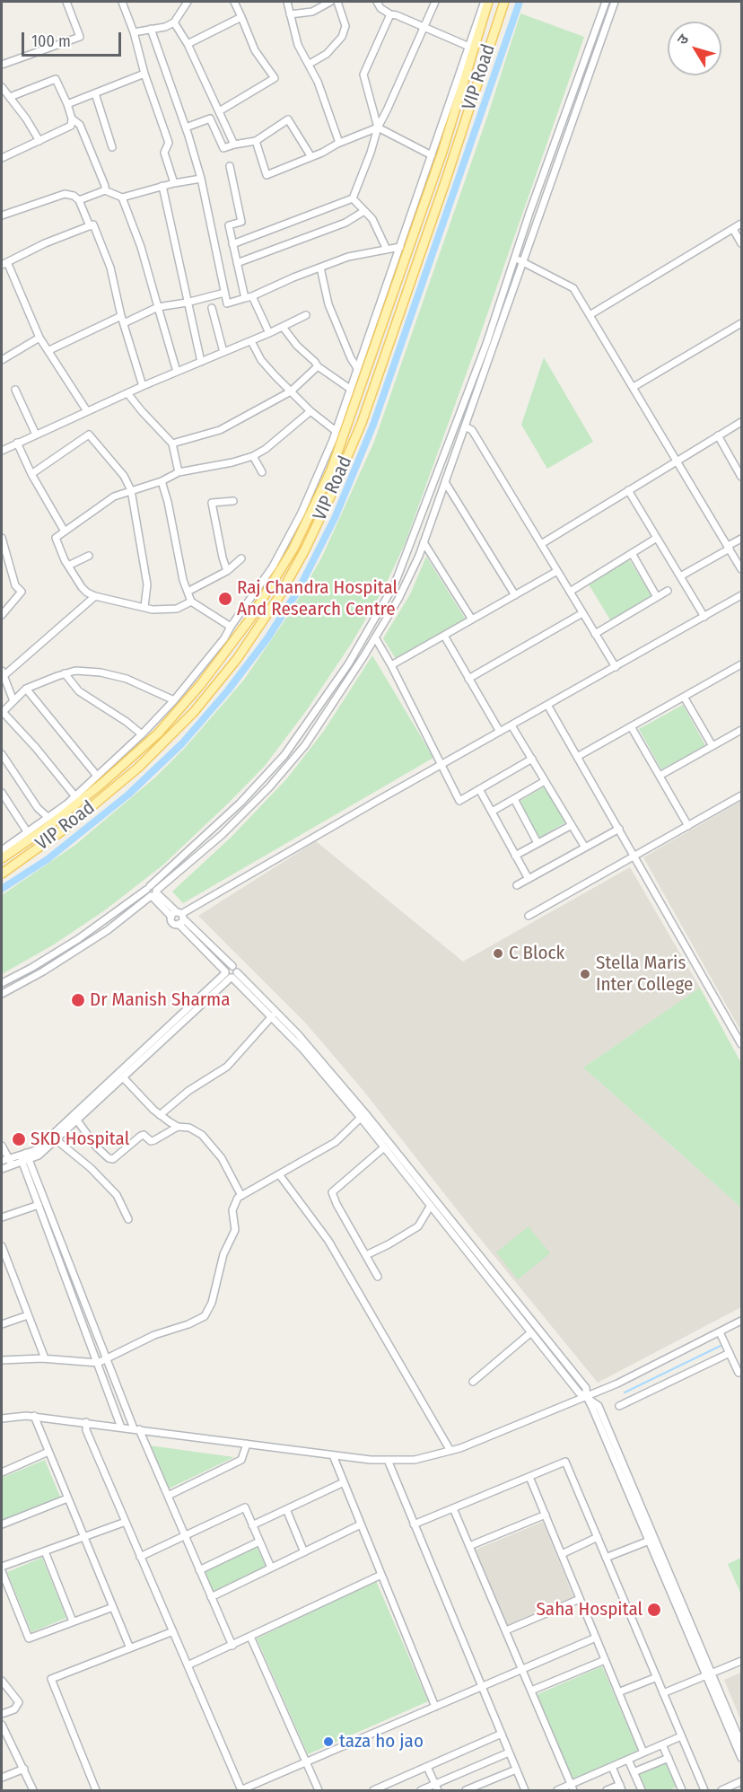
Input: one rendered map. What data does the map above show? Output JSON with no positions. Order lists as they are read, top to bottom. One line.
{"streets":{"main road":["VIP Road"]},"places":["Raj Chandra Hospital And Research Centre","C Block","Stella Maris Inter College","Dr Manish Sharma","SKD Hospital","Saha Hospital","taza ho jao"],"scale_bar":"100 m","north":"top left"}
